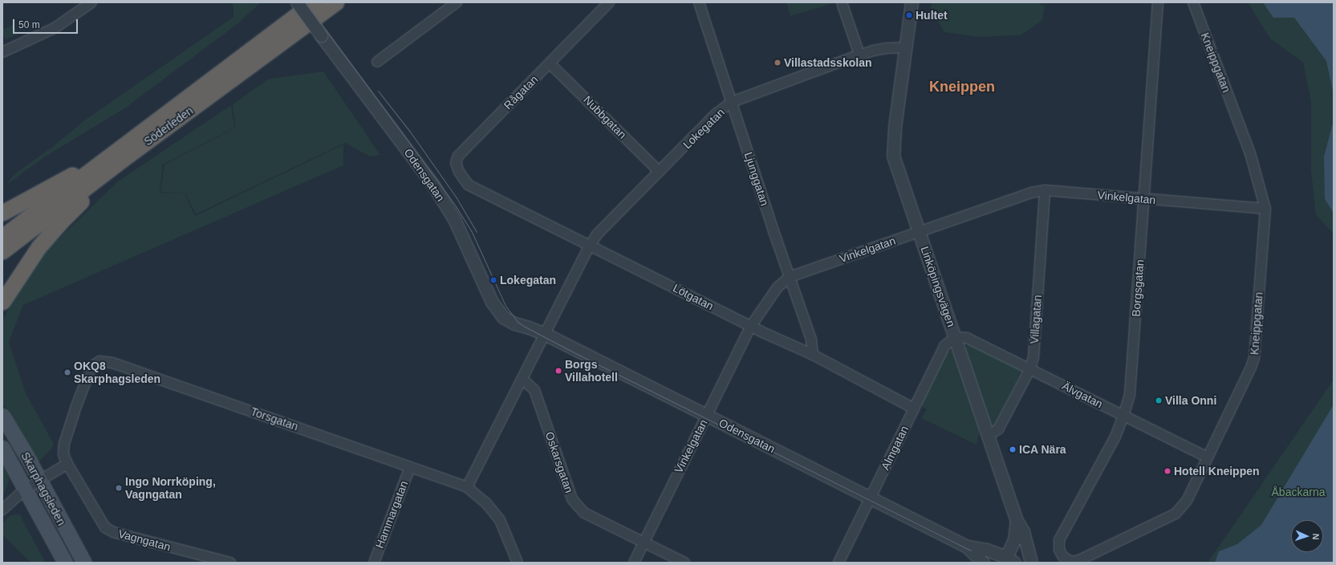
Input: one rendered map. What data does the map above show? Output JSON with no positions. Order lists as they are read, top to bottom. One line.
{"streets":{"highway":["Söderleden"],"main road":["Skarphagsleden"],"street":["Kneippgatan","Rågatan","Nubbgatan","Lokegatan","Odensgatan","Ljunggatan","Vinkelgatan","Linköpingsvägen","Borgsgatan","Lötgatan","Villagatan","Älvgatan","Torsgatan","Almgatan","Oskarsgatan","Hammargatan","Vagngatan"]},"crossings":[["Kneippgatan","Vinkelgatan"],["Kneippgatan","Borgsgatan"],["Kneippgatan","Älvgatan"],["Rågatan","Nubbgatan"],["Rågatan","Lötgatan"],["Nubbgatan","Lokegatan"],["Lokegatan","Odensgatan"],["Lokegatan","Ljunggatan"],["Lokegatan","Linköpingsvägen"],["Lokegatan","Lötgatan"],["Lokegatan","Torsgatan"],["Lokegatan","Oskarsgatan"],["Odensgatan","Vinkelgatan"],["Odensgatan","Linköpingsvägen"],["Odensgatan","Almgatan"],["Ljunggatan","Vinkelgatan"],["Ljunggatan","Lötgatan"],["Vinkelgatan","Linköpingsvägen"],["Vinkelgatan","Borgsgatan"],["Vinkelgatan","Lötgatan"],["Vinkelgatan","Villagatan"],["Vinkelgatan","Oskarsgatan"],["Linköpingsvägen","Villagatan"],["Linköpingsvägen","Älvgatan"],["Linköpingsvägen","Almgatan"],["Borgsgatan","Älvgatan"],["Lötgatan","Almgatan"],["Villagatan","Älvgatan"],["Älvgatan","Almgatan"],["Torsgatan","Hammargatan"],["Torsgatan","Vagngatan"]],"districts":["Kneippen"],"parks":["Åbackarna"],"places":["Hultet","Villastadsskolan","Lokegatan","Borgs Villahotell","OKQ8 Skarphagsleden","Villa Onni","ICA Nära","Hotell Kneippen","Ingo Norrköping, Vagngatan"],"scale_bar":"50 m","north":"right"}
